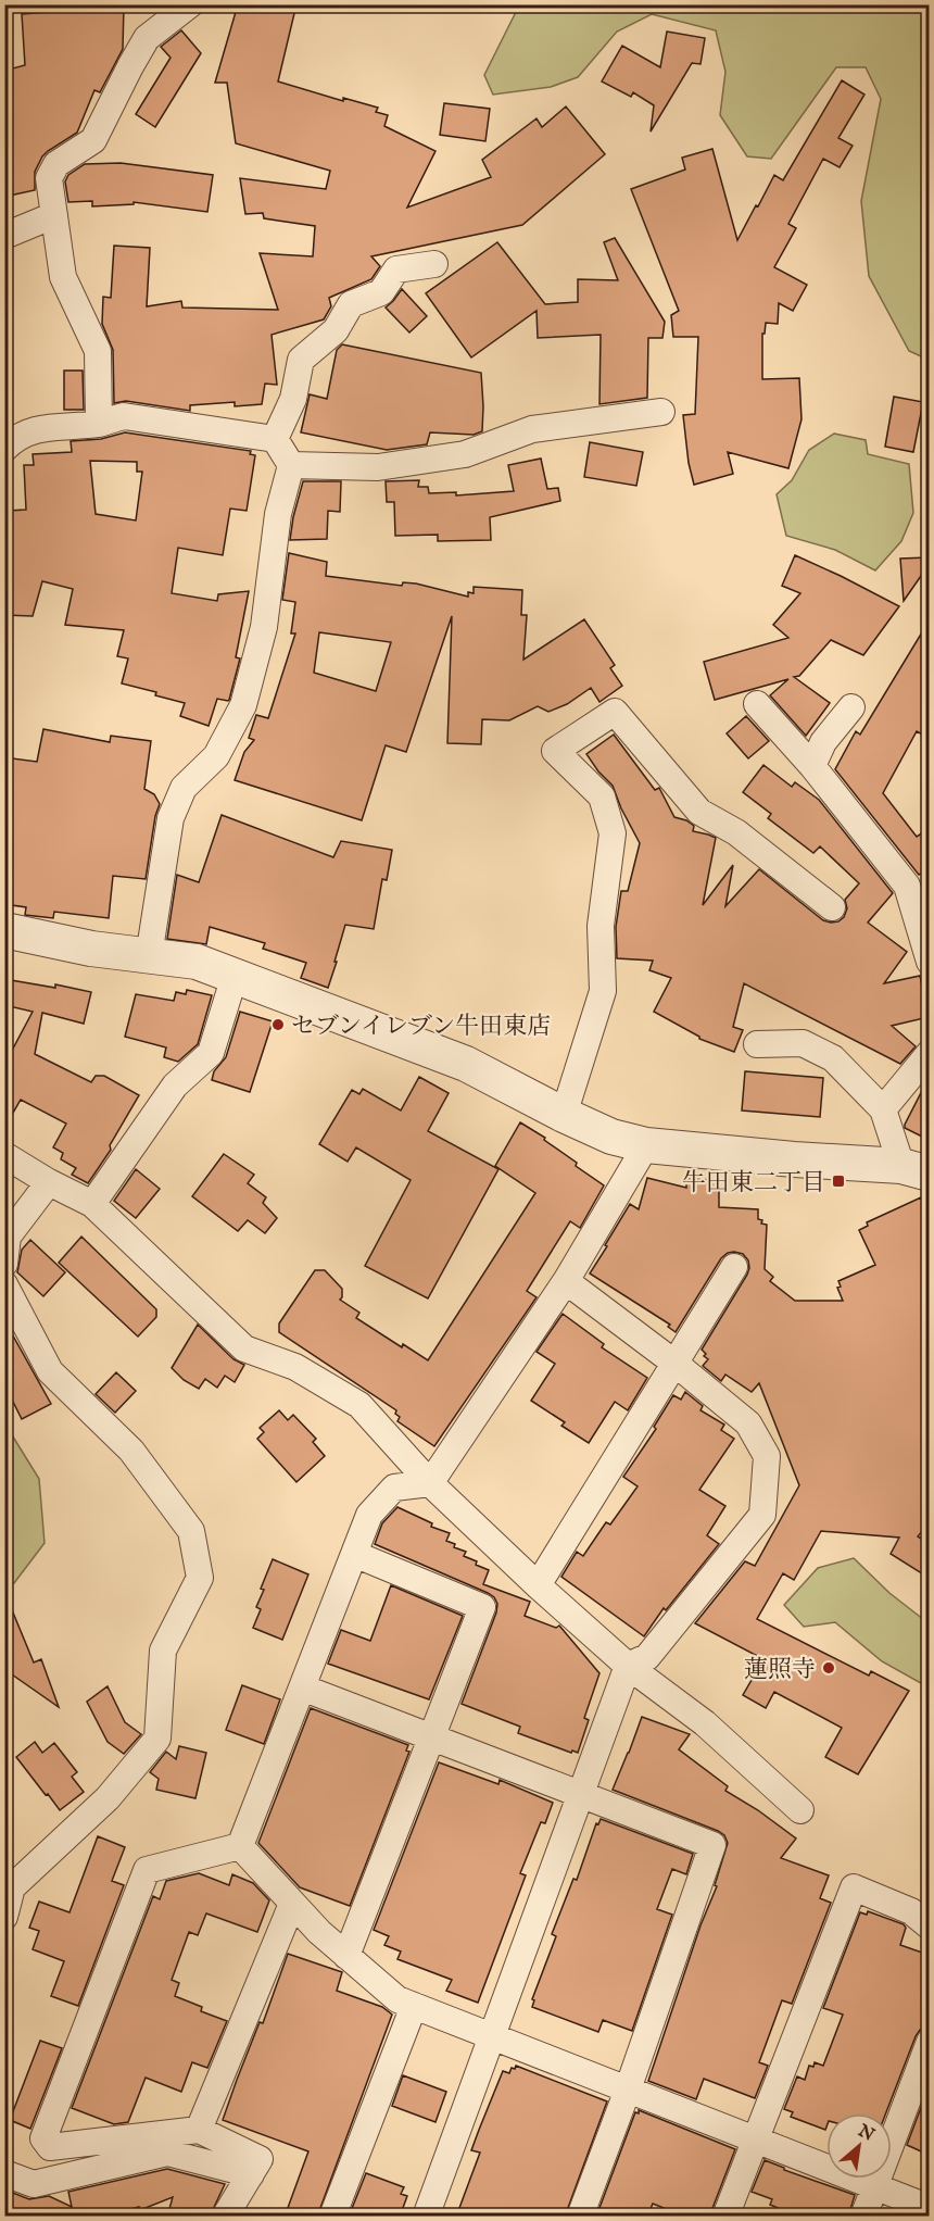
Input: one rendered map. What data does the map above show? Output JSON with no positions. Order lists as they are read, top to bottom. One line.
{"places":{"other":["セブンイレブン牛田東店","蓮照寺"],"transit":["牛田東二丁目"]},"north":"top right"}
